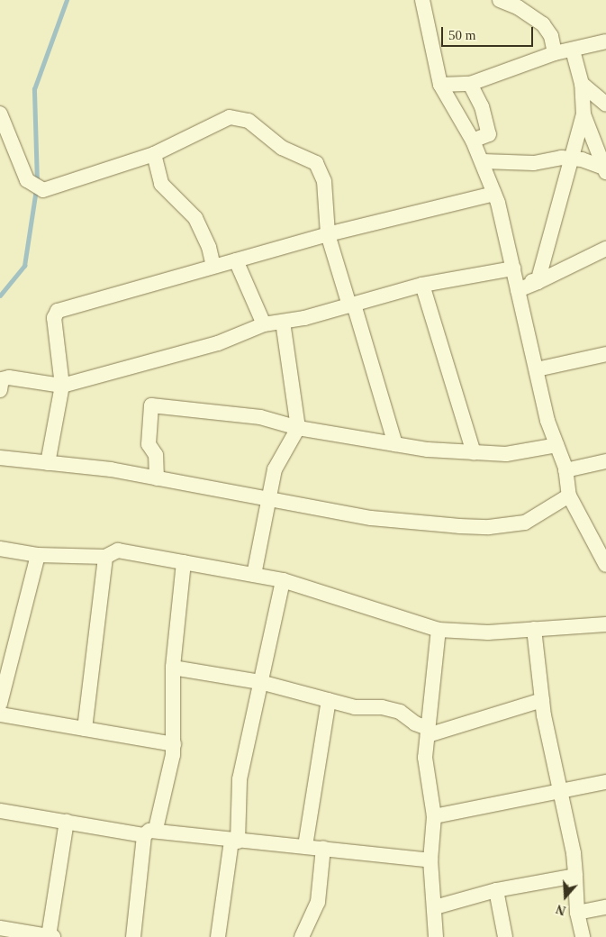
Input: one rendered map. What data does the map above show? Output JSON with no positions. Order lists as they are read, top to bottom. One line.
{"scale_bar":"50 m","north":"bottom"}
